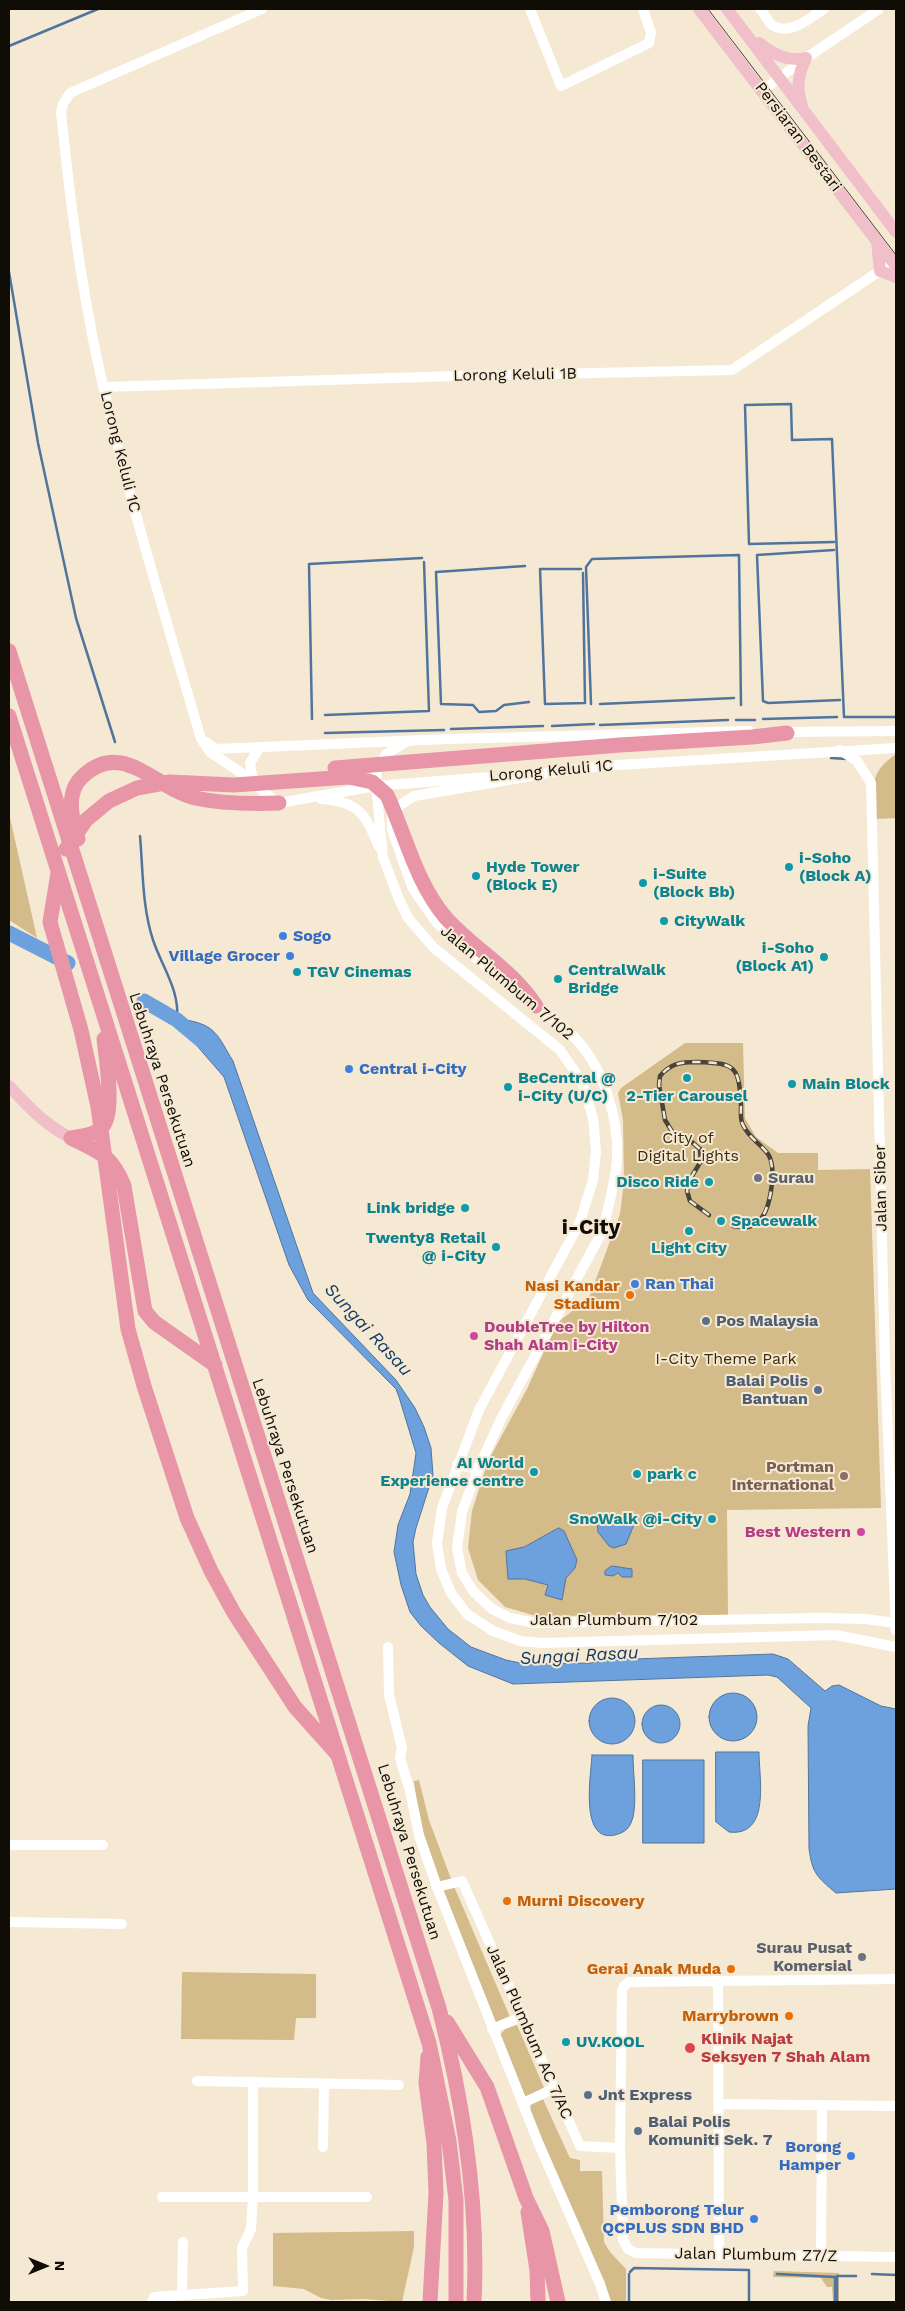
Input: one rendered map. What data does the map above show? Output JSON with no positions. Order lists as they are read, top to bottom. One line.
{"streets":{"highway":["Lebuhraya Persekutuan"],"main road":["Persiaran Bestari"],"street":["Lorong Keluli 1B","Lorong Keluli 1C","Jalan Plumbum 7/102","Jalan Siber","Jalan Plumbum AC 7/AC","Jalan Plumbum Z7/Z"]},"crossings":[["Persiaran Bestari","Lorong Keluli 1B"],["Lorong Keluli 1B","Lorong Keluli 1C"],["Lorong Keluli 1C","Jalan Plumbum 7/102"],["Lorong Keluli 1C","Jalan Siber"],["Jalan Plumbum 7/102","Jalan Siber"],["Jalan Plumbum AC 7/AC","Jalan Plumbum Z7/Z"]],"districts":["i-City"],"water":["Sungai Rasau"],"parks":["City of Digital Lights","I-City Theme Park"],"places":["i-Soho (Block A)","Hyde Tower (Block E)","i-Suite (Block Bb)","CityWalk","Sogo","Village Grocer","i-Soho (Block A1)","TGV Cinemas","CentralWalk Bridge","Central i-City","2-Tier Carousel","Main Block","BeCentral @ i-City (U/C)","Surau","Disco Ride","Link bridge","Spacewalk","Light City","Twenty8 Retail @ i-City","Ran Thai","Nasi Kandar Stadium","Pos Malaysia","DoubleTree by Hilton Shah Alam i-City","Balai Polis Bantuan","AI World Experience centre","park c","Portman International","SnoWalk @i-City","Best Western","Murni Discovery","Surau Pusat Komersial","Gerai Anak Muda","Marrybrown","UV.KOOL","Klinik Najat Seksyen 7 Shah Alam","Jnt Express","Balai Polis Komuniti Sek. 7","Borong Hamper","Pemborong Telur QCPLUS SDN BHD"],"north":"right"}
